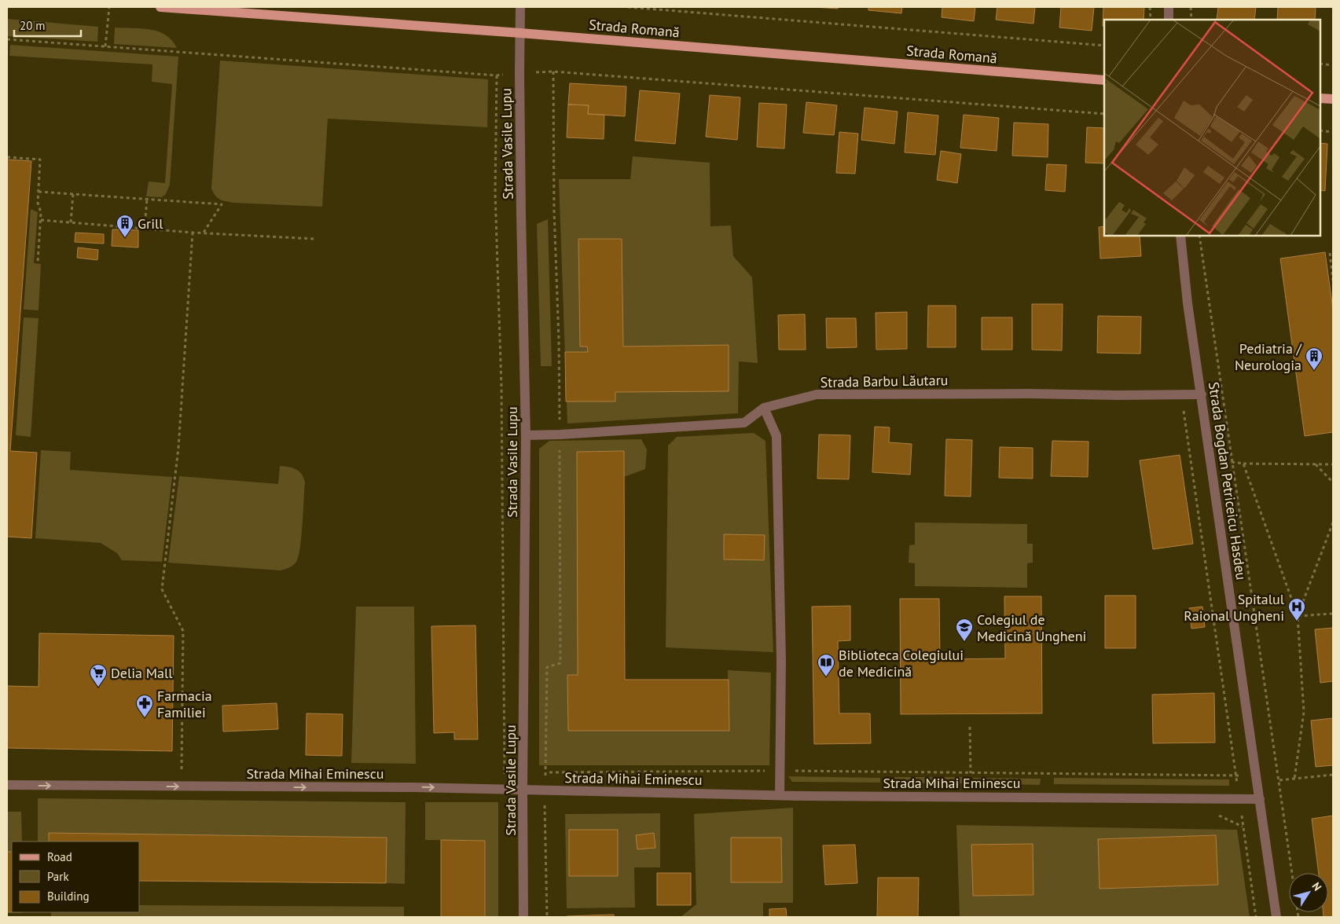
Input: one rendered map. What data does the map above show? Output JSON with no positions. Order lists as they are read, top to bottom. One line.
{"streets":{"main road":["Strada Romană"],"street":["Strada Vasile Lupu","Strada Barbu Lăutaru","Strada Bogdan Petriceicu Hasdeu","Strada Mihai Eminescu"]},"crossings":[["Strada Romană","Strada Vasile Lupu"],["Strada Vasile Lupu","Strada Barbu Lăutaru"],["Strada Vasile Lupu","Strada Mihai Eminescu"],["Strada Barbu Lăutaru","Strada Bogdan Petriceicu Hasdeu"],["Strada Bogdan Petriceicu Hasdeu","Strada Mihai Eminescu"]],"one_way":["Strada Mihai Eminescu"],"places":{"building":["Grill","Pediatria / Neurologia"],"hospital":["Spitalul Raional Ungheni"],"school or university":["Colegiul de Medicină Ungheni"],"library":["Biblioteca Colegiului de Medicină"],"supermarket":["Delia Mall"],"pharmacy":["Farmacia Familiei"]},"legend":["Road","Park","Building"],"scale_bar":"20 m","north":"top right"}
